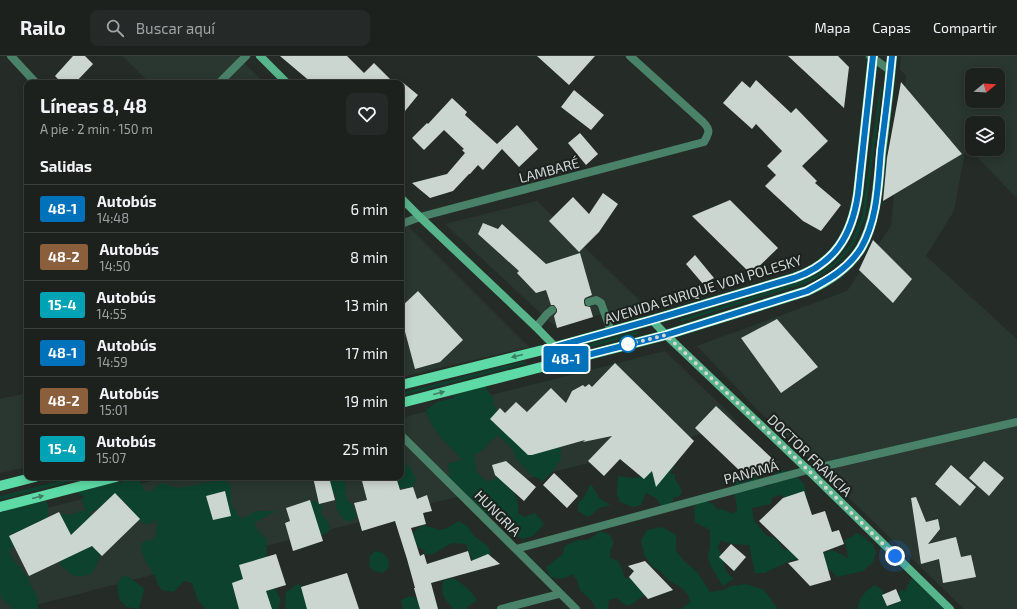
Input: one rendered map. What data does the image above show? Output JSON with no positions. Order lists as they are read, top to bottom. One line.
{"streets":{"main road":["AVENIDA ENRIQUE VON POLESKY"],"street":["LAMBARÉ","DOCTOR FRANCIA","PANAMÁ","HUNGRIA"]},"crossings":[["AVENIDA ENRIQUE VON POLESKY","DOCTOR FRANCIA"],["DOCTOR FRANCIA","PANAMÁ"],["PANAMÁ","HUNGRIA"]],"lines":["bus line 48-1"],"north":"right","page":{"header":"Railo","search":"Buscar aquí","nav":["Mapa","Capas","Compartir"],"on_map":"48-1","heading":[["Líneas 8, 48","A pie · 2 min · 150 m"],"Salidas"],"list":[{"mark":"48-1","name":"Autobús","note":"14:48","value":"6 min"},{"mark":"48-2","name":"Autobús","note":"14:50","value":"8 min"},{"mark":"15-4","name":"Autobús","note":"14:55","value":"13 min"},{"mark":"48-1","name":"Autobús","note":"14:59","value":"17 min"},{"mark":"48-2","name":"Autobús","note":"15:01","value":"19 min"},{"mark":"15-4","name":"Autobús","note":"15:07","value":"25 min"}]}}
